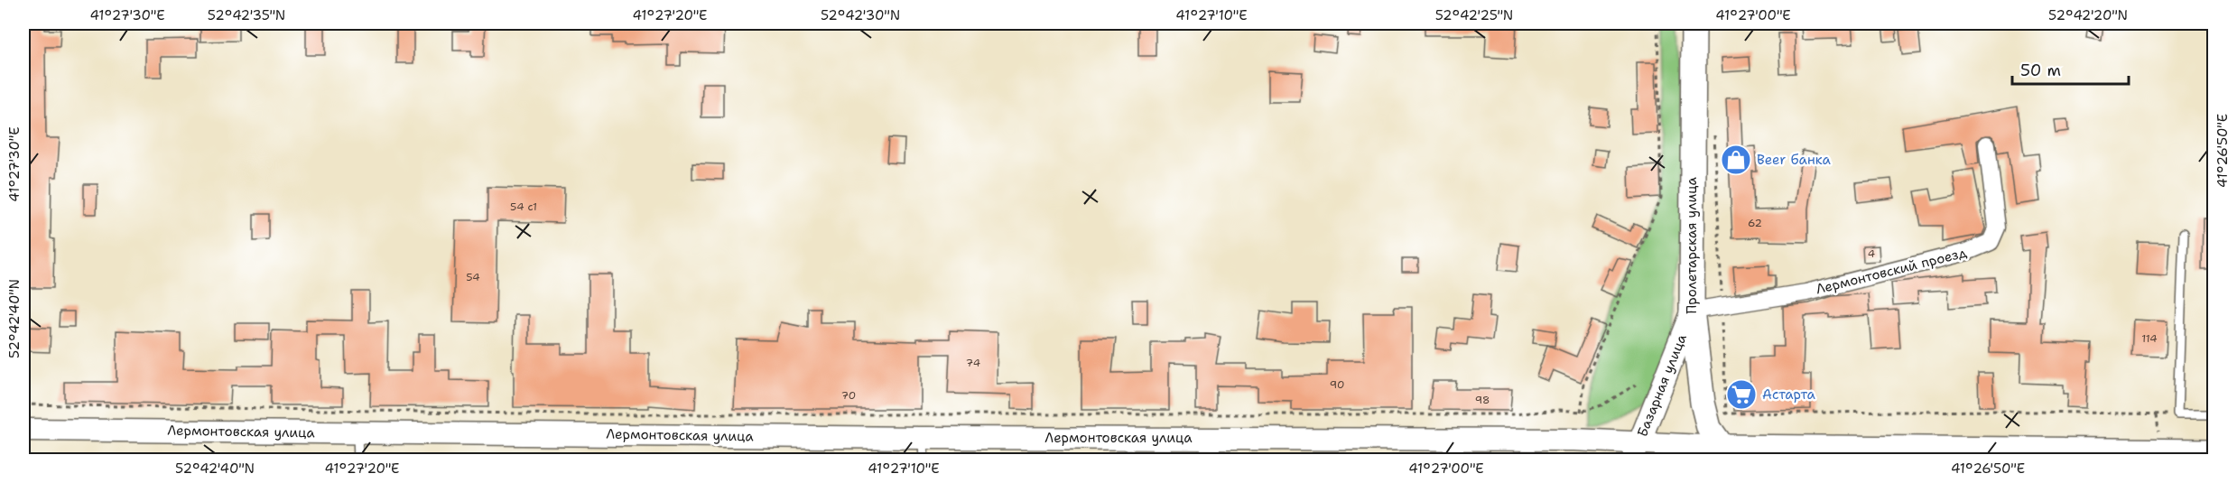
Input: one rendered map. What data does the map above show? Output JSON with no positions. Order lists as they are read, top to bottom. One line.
{"streets":{"main road":["Пролетарская улица","Базарная улица","Лермонтовская улица"],"street":["Лермонтовский проезд"]},"crossings":[["Пролетарская улица","Лермонтовский проезд"],["Пролетарская улица","Базарная улица"],["Пролетарская улица","Лермонтовская улица"],["Лермонтовский проезд","Базарная улица"],["Базарная улица","Лермонтовская улица"]],"places":{"shop":["Beer банка"],"supermarket":["Астарта"]},"house_numbers":["54 с1","62","4","54","114","74","90","70","98"],"scale_bar":"50 m","coordinates":["41°27'30\"E","52°42'35\"N","41°27'20\"E","52°42'30\"N","41°27'10\"E","52°42'25\"N","41°27'00\"E","52°42'20\"N","41°26'50\"E","52°42'40\"N"]}
